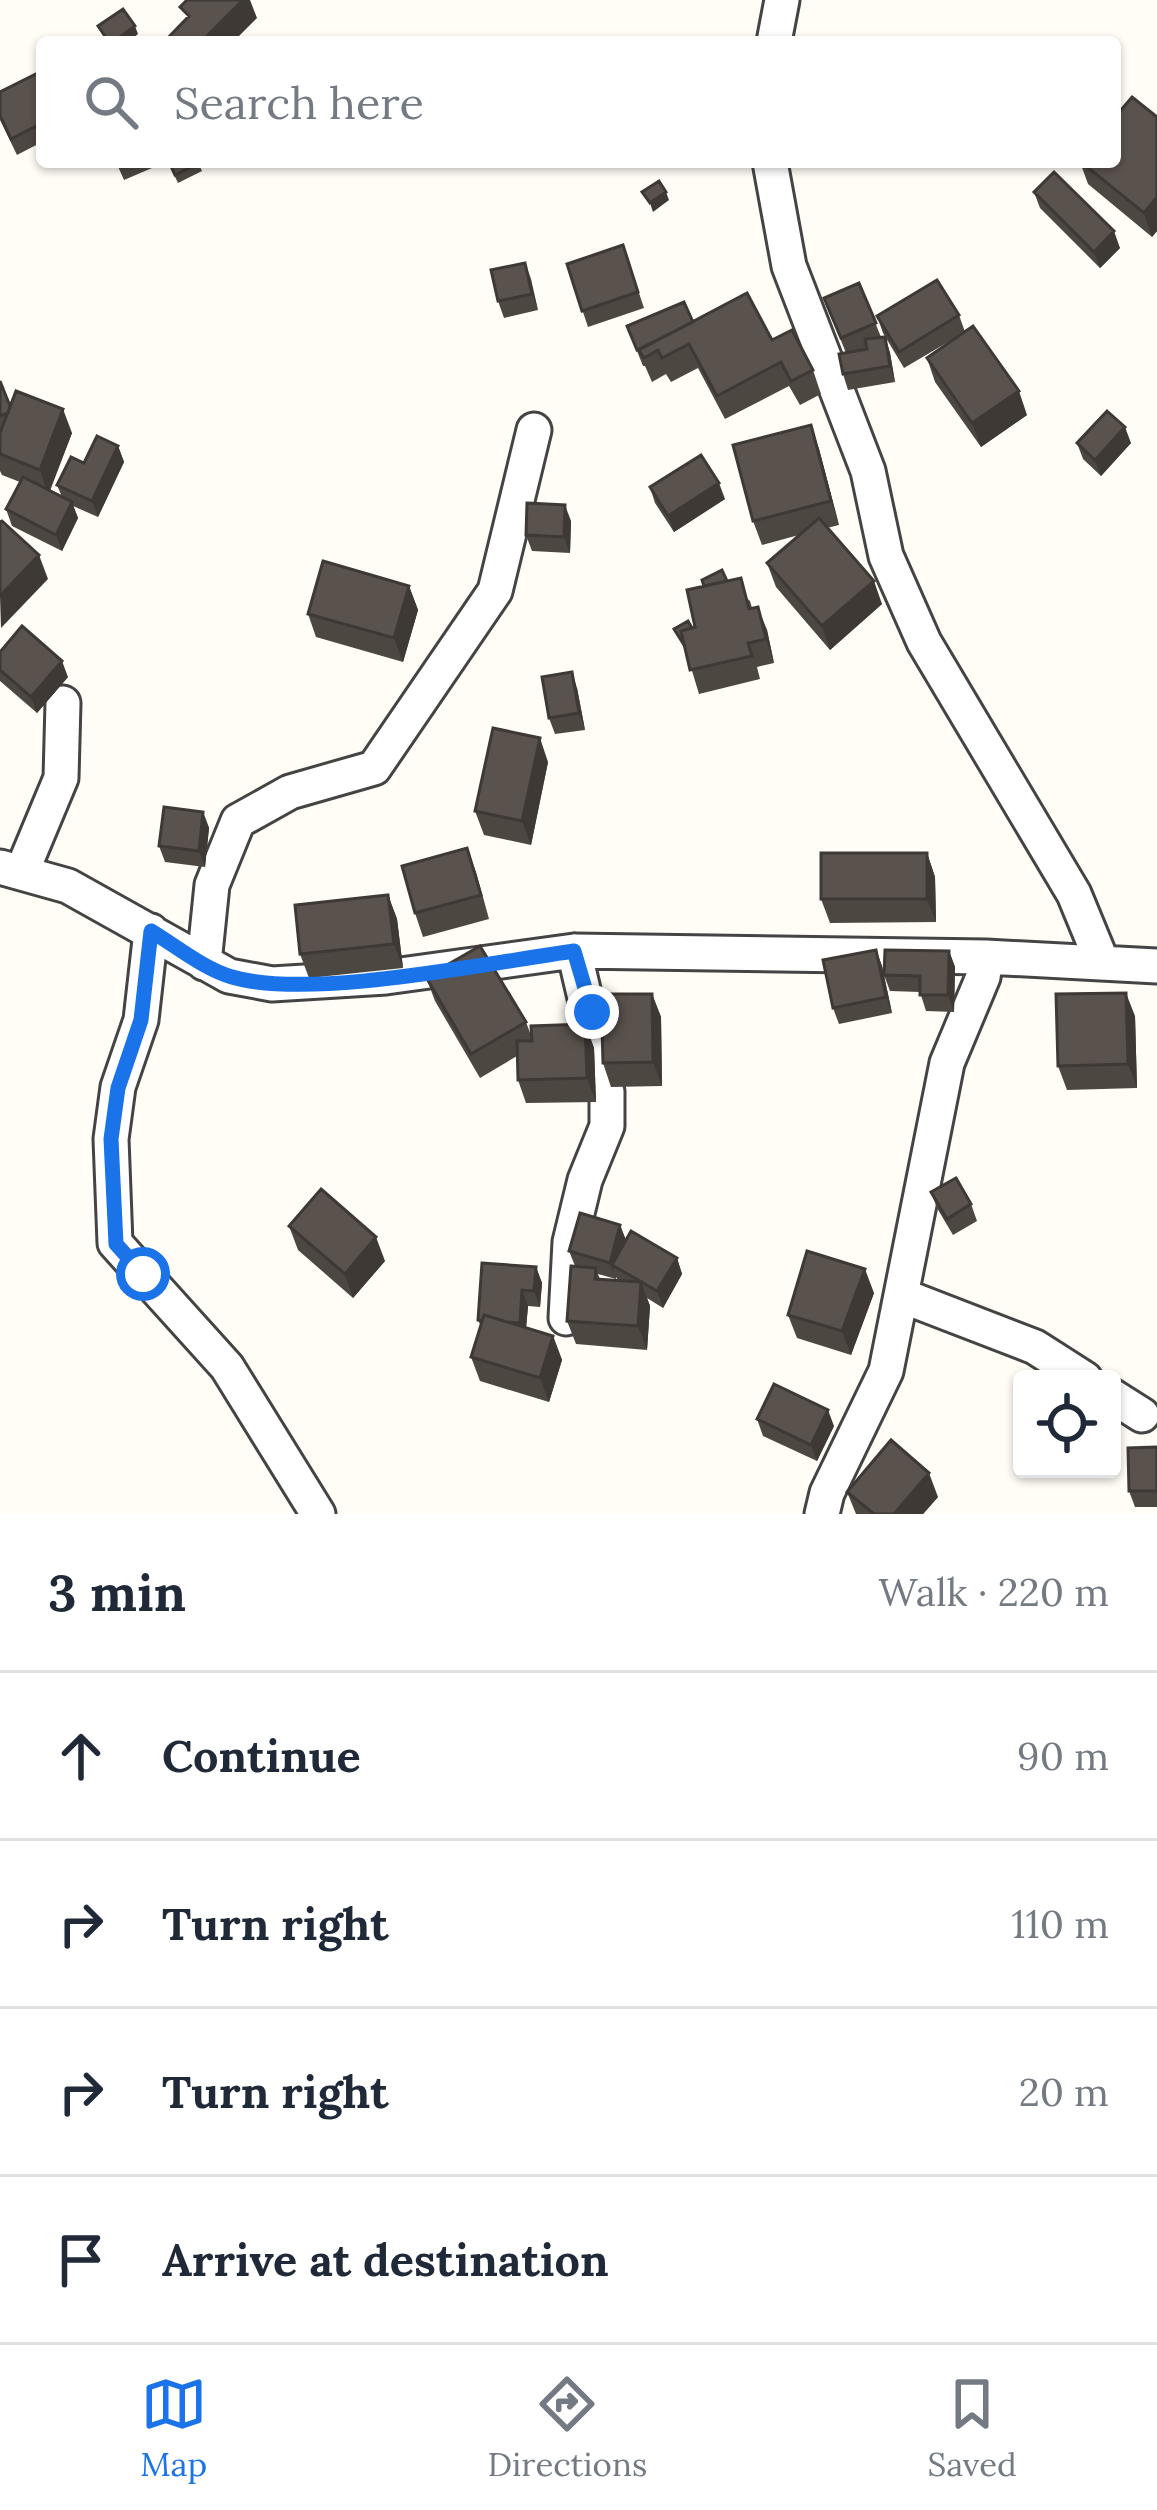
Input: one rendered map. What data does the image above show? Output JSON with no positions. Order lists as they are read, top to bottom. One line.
{"page":{"search":"Search here","heading":["3 min","Walk · 220 m"],"list":[["Continue","90 m"],["Turn right","110 m"],["Turn right","20 m"],"Arrive at destination"],"nav":["Map","Directions","Saved"]}}
